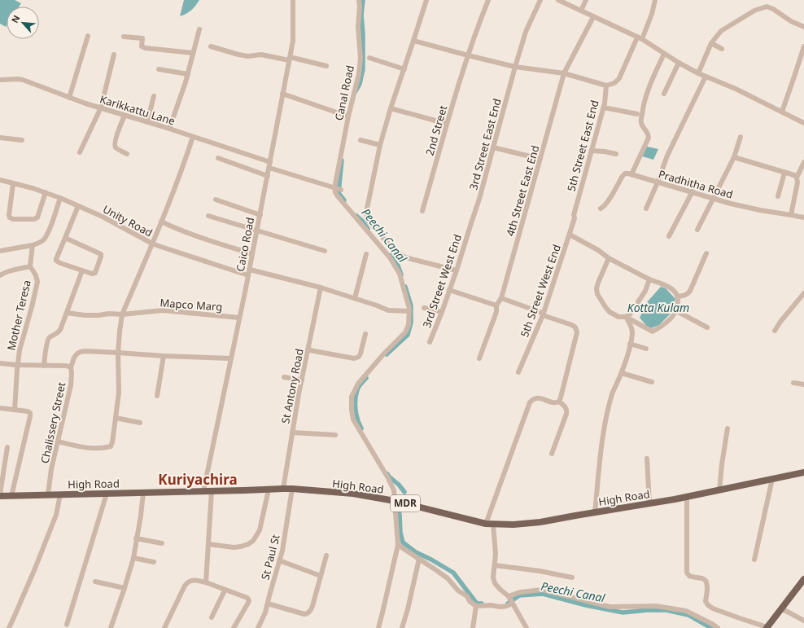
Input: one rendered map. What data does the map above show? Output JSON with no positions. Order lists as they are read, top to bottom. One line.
{"streets":{"main road":["High Road","MDR"],"street":["Canal Road","Karikkattu Lane","2nd Street","3rd Street East End","5th Street East End","Pradhitha Road","4th Street East End","Unity Road","Caico Road","3rd Street West End","5th Street West End","Mapco Marg","Mother Teresa","St Antony Road","Chalissery Street","St Paul St"]},"crossings":[["Karikkattu Lane","Caico Road"],["3rd Street East End","3rd Street West End"],["5th Street East End","5th Street West End"],["Unity Road","Caico Road"],["Caico Road","Mapco Marg"],["Caico Road","High Road"],["Mother Teresa","Chalissery Street"],["St Antony Road","High Road"],["Chalissery Street","High Road"],["High Road","St Paul St"]],"districts":["Kuriyachira"],"water":["Peechi Canal","Kotta Kulam"],"north":"top left"}
